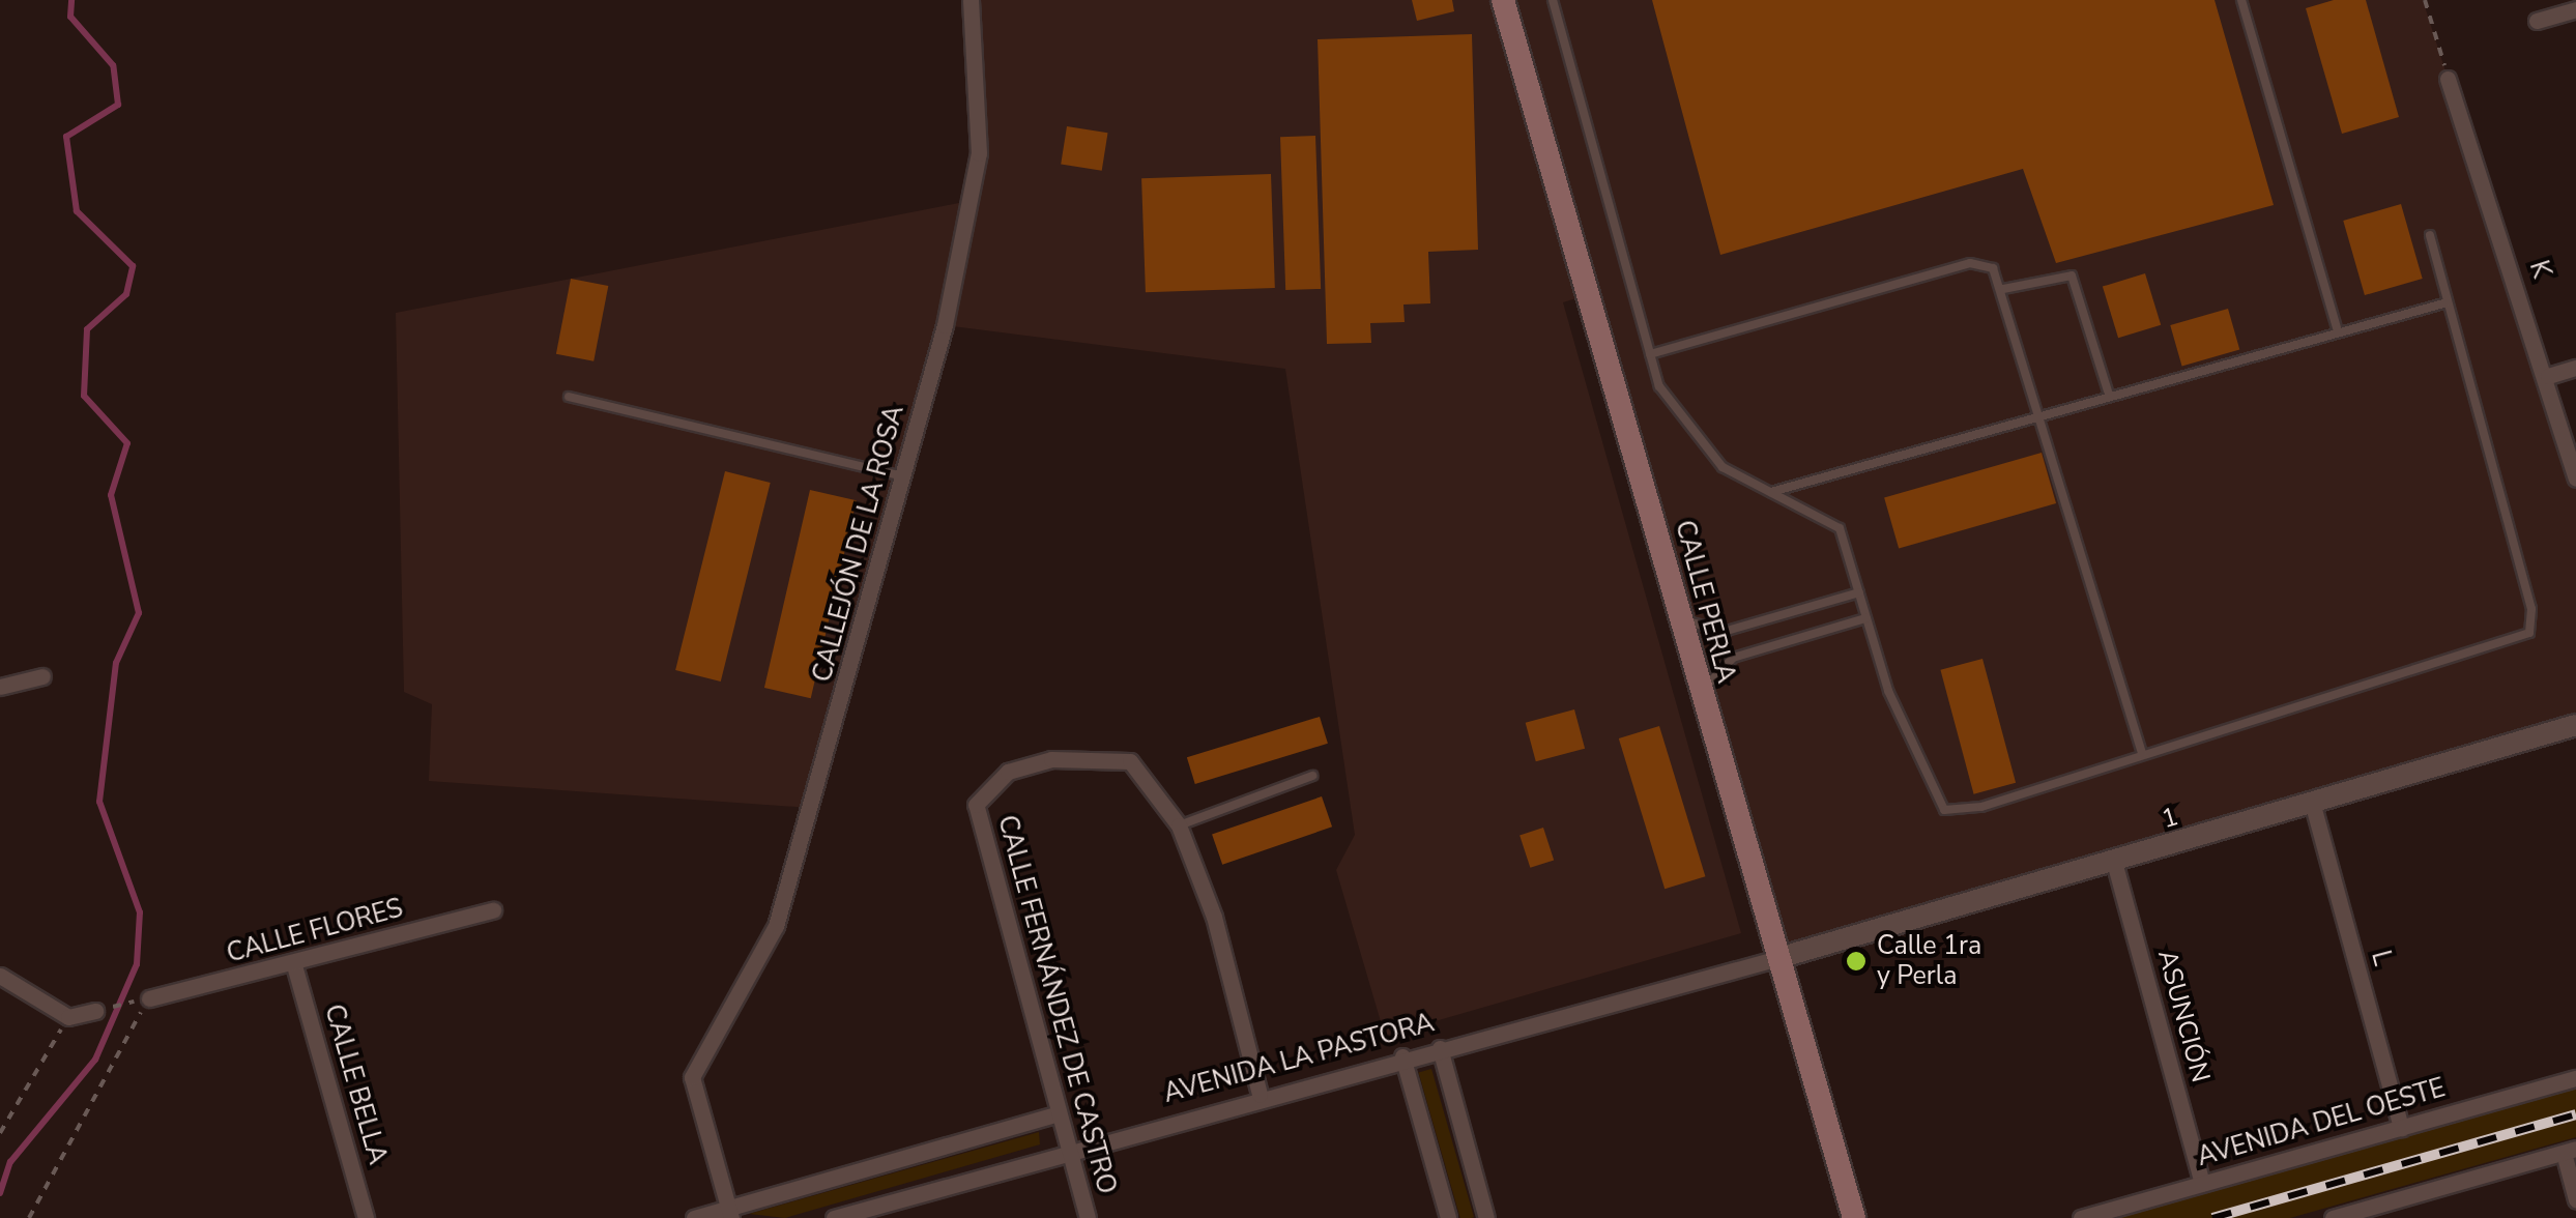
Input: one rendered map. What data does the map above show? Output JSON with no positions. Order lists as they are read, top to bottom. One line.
{"streets":{"main road":["CALLE PERLA"],"street":["K","CALLEJÓN DE LA ROSA","1","CALLE FLORES","L","CALLE FERNÁNDEZ DE CASTRO","ASUNCIÓN","AVENIDA LA PASTORA","CALLE BELLA","AVENIDA DEL OESTE"]},"crossings":[["CALLE PERLA","1"],["CALLE PERLA","AVENIDA LA PASTORA"],["1","L"],["1","ASUNCIÓN"],["1","AVENIDA LA PASTORA"],["CALLE FLORES","CALLE BELLA"],["L","AVENIDA DEL OESTE"],["CALLE FERNÁNDEZ DE CASTRO","AVENIDA LA PASTORA"],["ASUNCIÓN","AVENIDA DEL OESTE"]],"places":["Calle 1ra y Perla"]}
